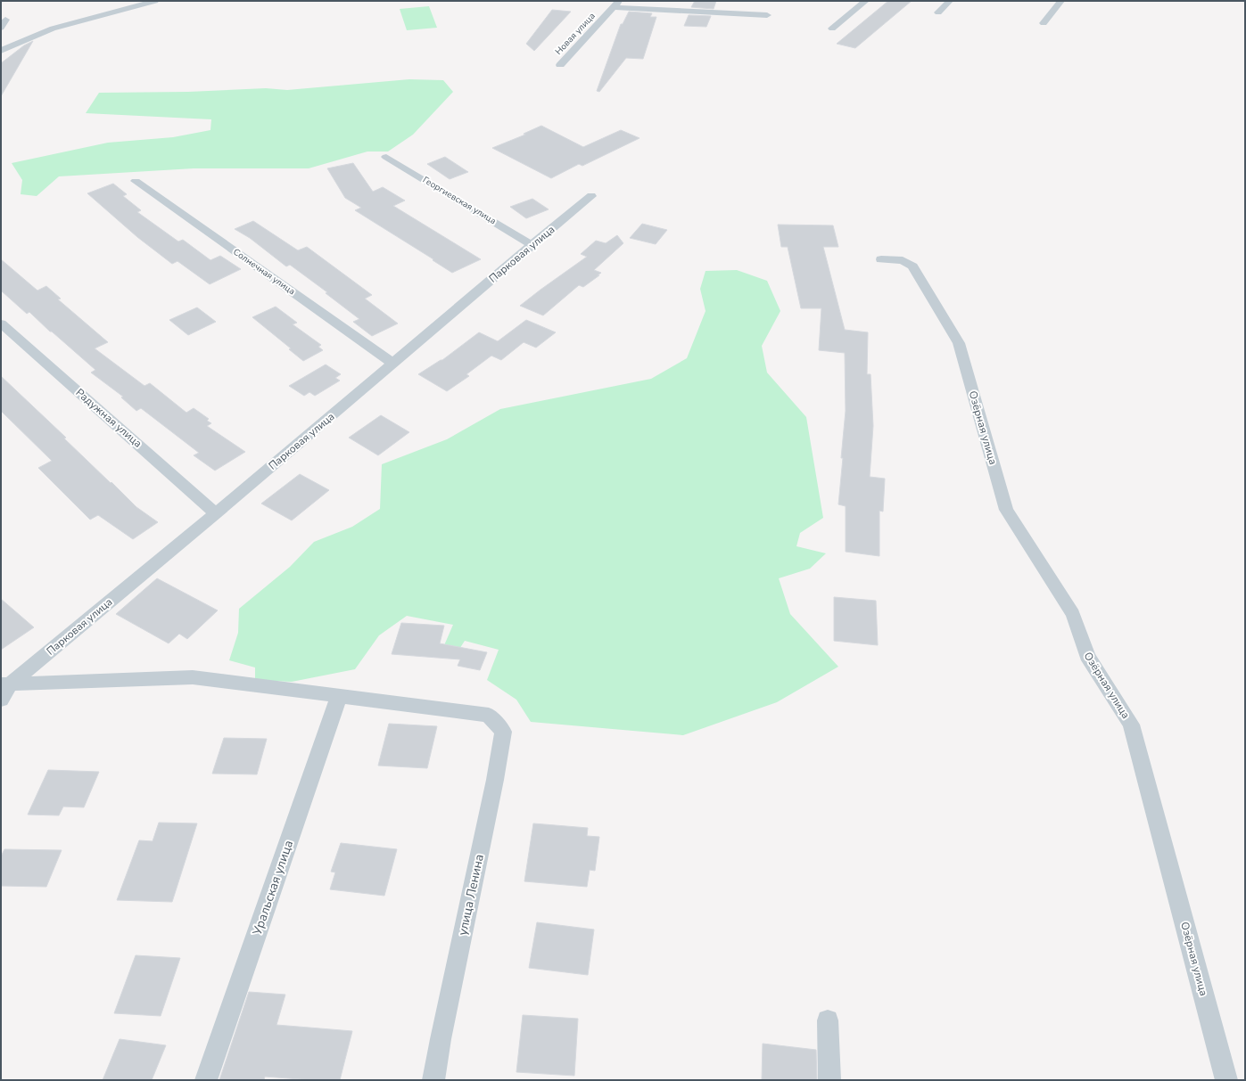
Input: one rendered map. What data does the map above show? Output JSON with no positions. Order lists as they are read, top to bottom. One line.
{"streets":{"street":["Новая улица","Георгиевская улица","Парковая улица","Солнечная улица","Радужная улица","Озёрная улица","Уральская улица","улица Ленина"]},"crossings":[["Георгиевская улица","Парковая улица"],["Парковая улица","Солнечная улица"],["Парковая улица","Радужная улица"],["Уральская улица","улица Ленина"]]}
